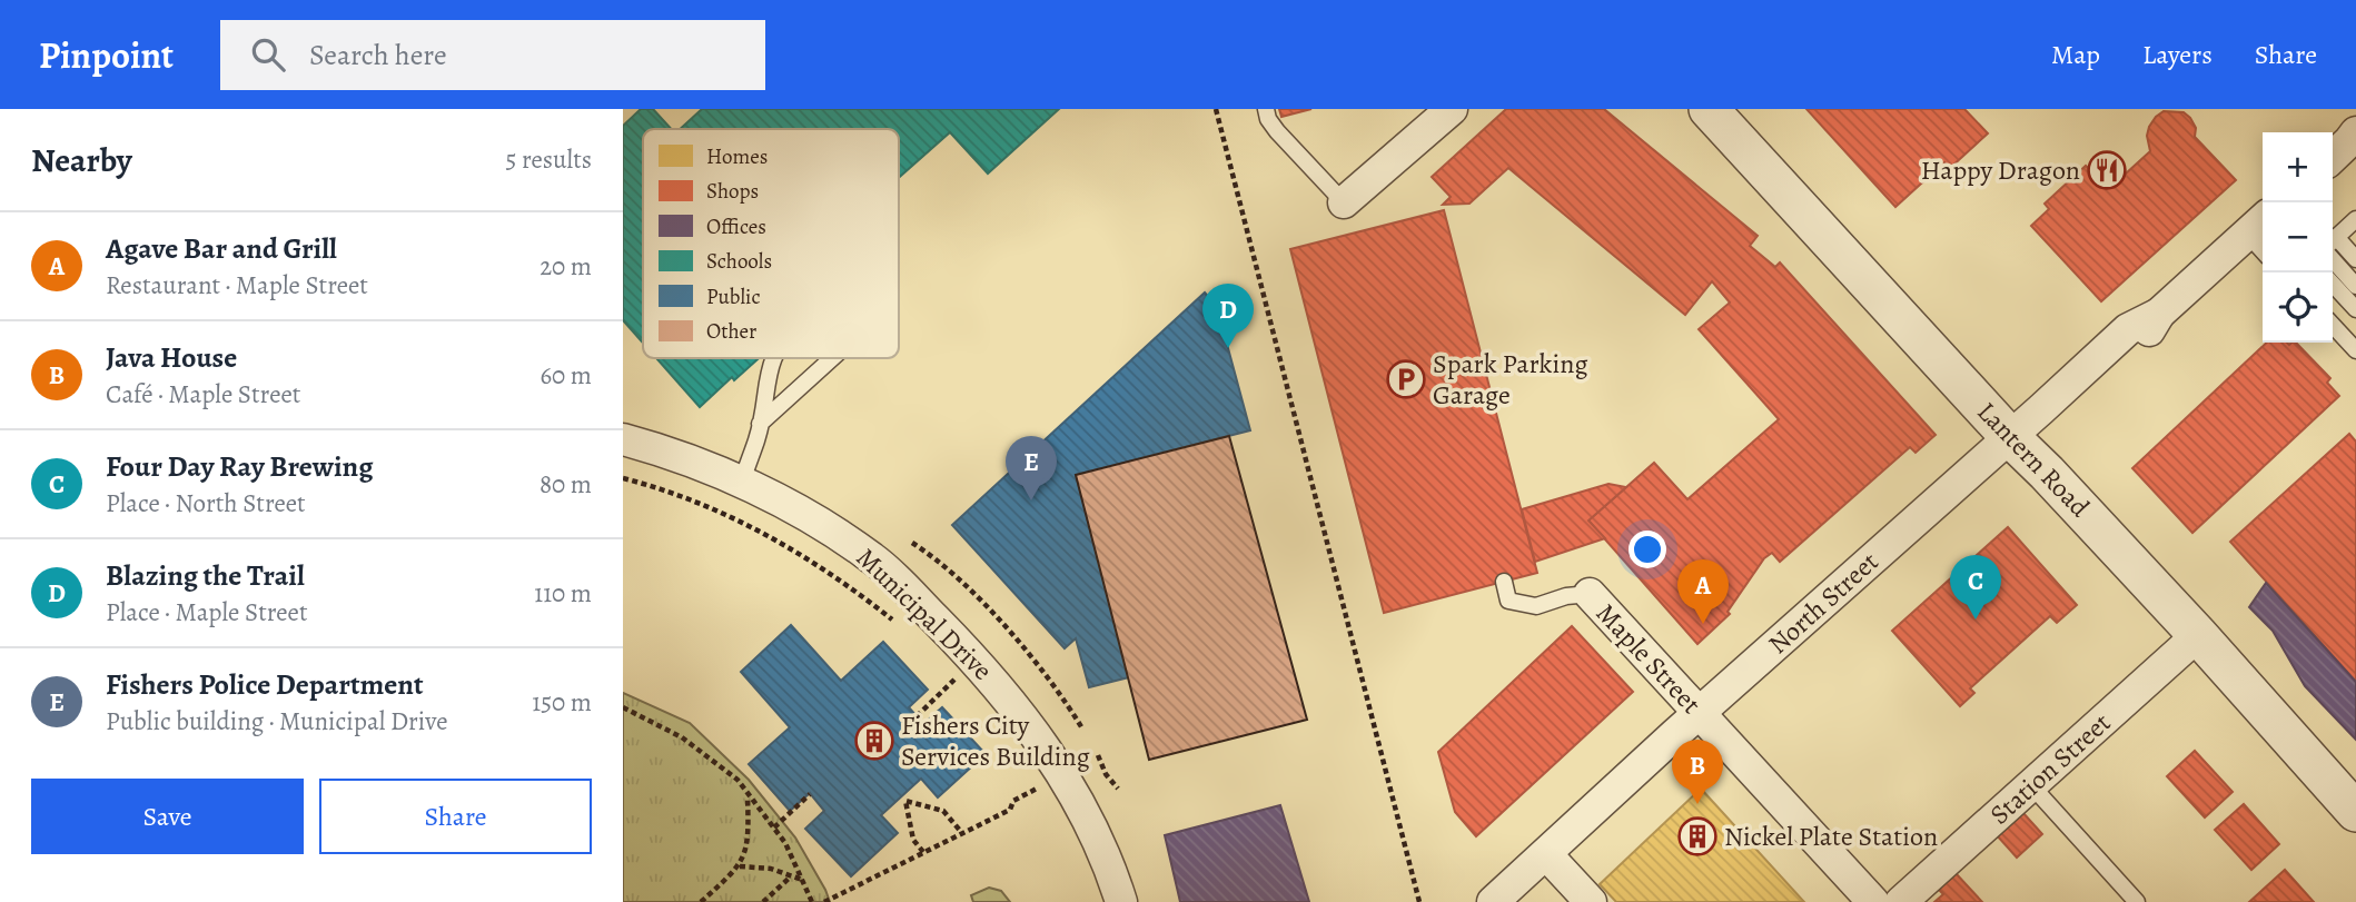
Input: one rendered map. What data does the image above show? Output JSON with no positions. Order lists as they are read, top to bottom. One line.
{"streets":{"street":["Lantern Road","North Street","Municipal Drive","Maple Street","Station Street"]},"crossings":[["Lantern Road","North Street"],["Lantern Road","Station Street"],["North Street","Maple Street"]],"places":{"restaurant":["Happy Dragon"],"parking":["Spark Parking Garage"],"building":["Fishers City Services Building","Nickel Plate Station"]},"legend":["Homes","Shops","Offices","Schools","Public","Other"],"page":{"header":"Pinpoint","search":"Search here","nav":["Map","Layers","Share"],"heading":["Nearby","5 results"],"map_buttons":["+","−"],"list":[{"mark":"A","name":"Agave Bar and Grill","note":"Restaurant · Maple Street","value":"20 m"},{"mark":"B","name":"Java House","note":"Café · Maple Street","value":"60 m"},{"mark":"C","name":"Four Day Ray Brewing","note":"Place · North Street","value":"80 m"},{"mark":"D","name":"Blazing the Trail","note":"Place · Maple Street","value":"110 m"},{"mark":"E","name":"Fishers Police Department","note":"Public building · Municipal Drive","value":"150 m"}],"pins":["D","E","C","A","B"],"buttons":["Save","Share"]}}
